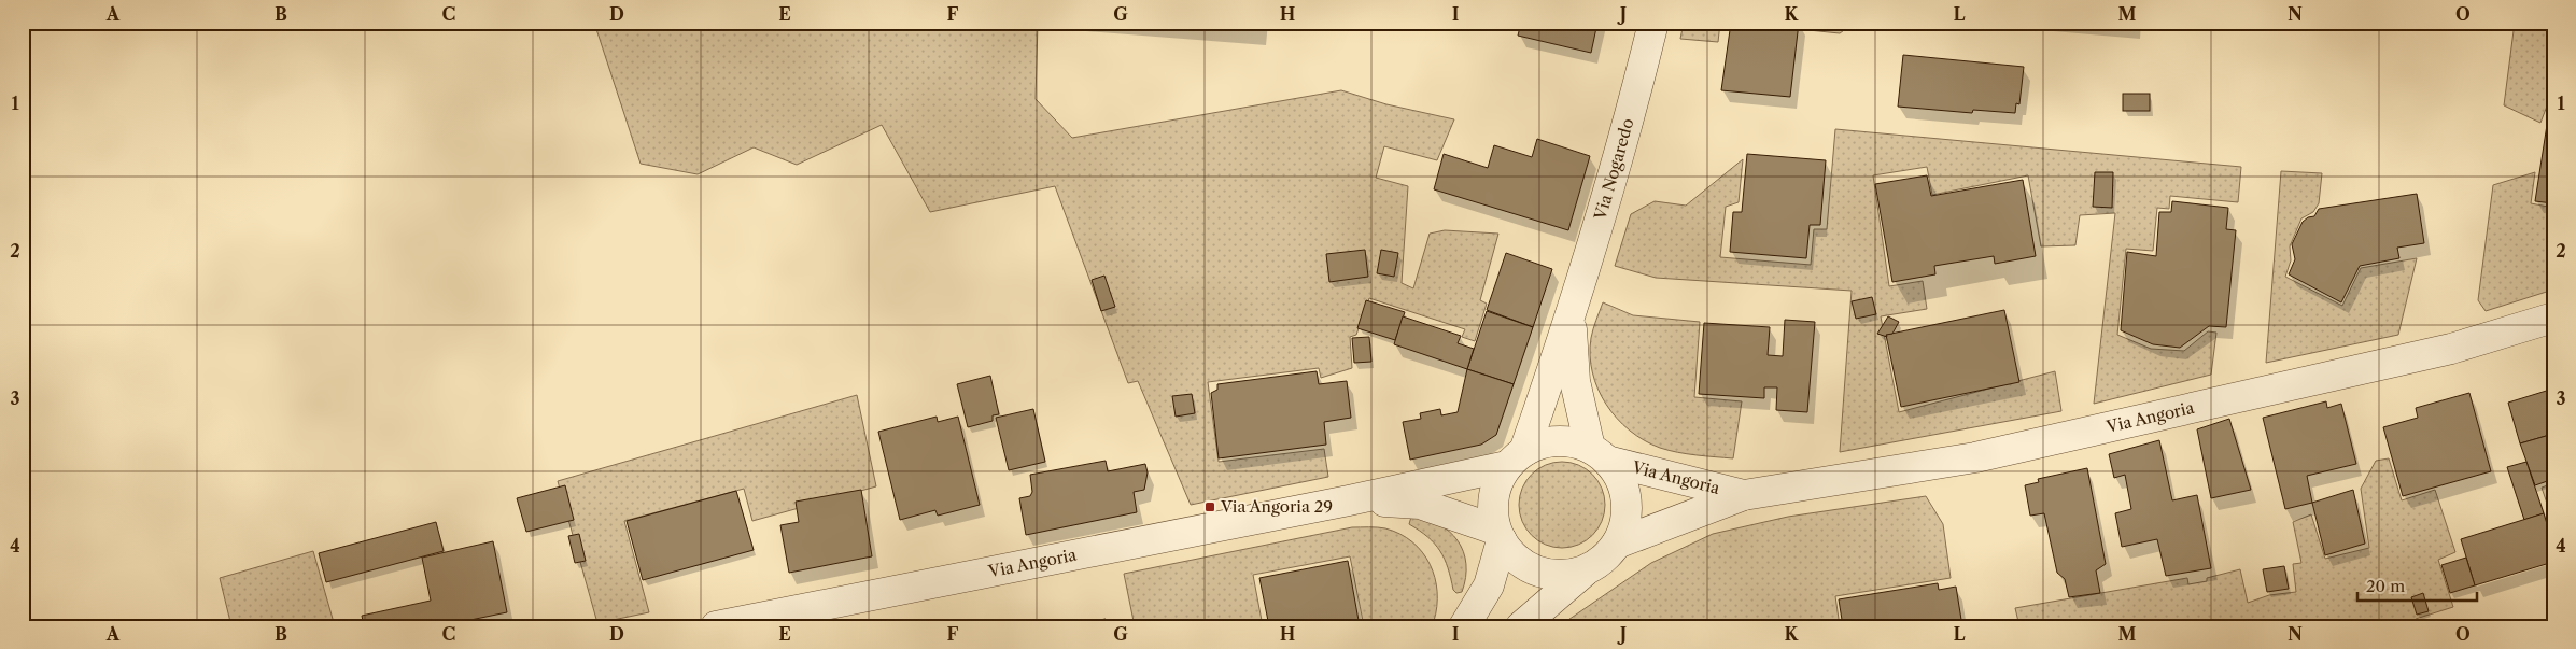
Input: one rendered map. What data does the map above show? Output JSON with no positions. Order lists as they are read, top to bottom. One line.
{"streets":{"street":["Via Nogaredo","Via Angoria"]},"crossings":[["Via Nogaredo","Via Angoria"]],"places":{"transit":["Via Angoria 29"]},"scale_bar":"20 m","grid":{"columns":["A","B","C","D","E","F","G","H","I","J","K","L","M","N","O"],"rows":["1","2","3","4"]}}
